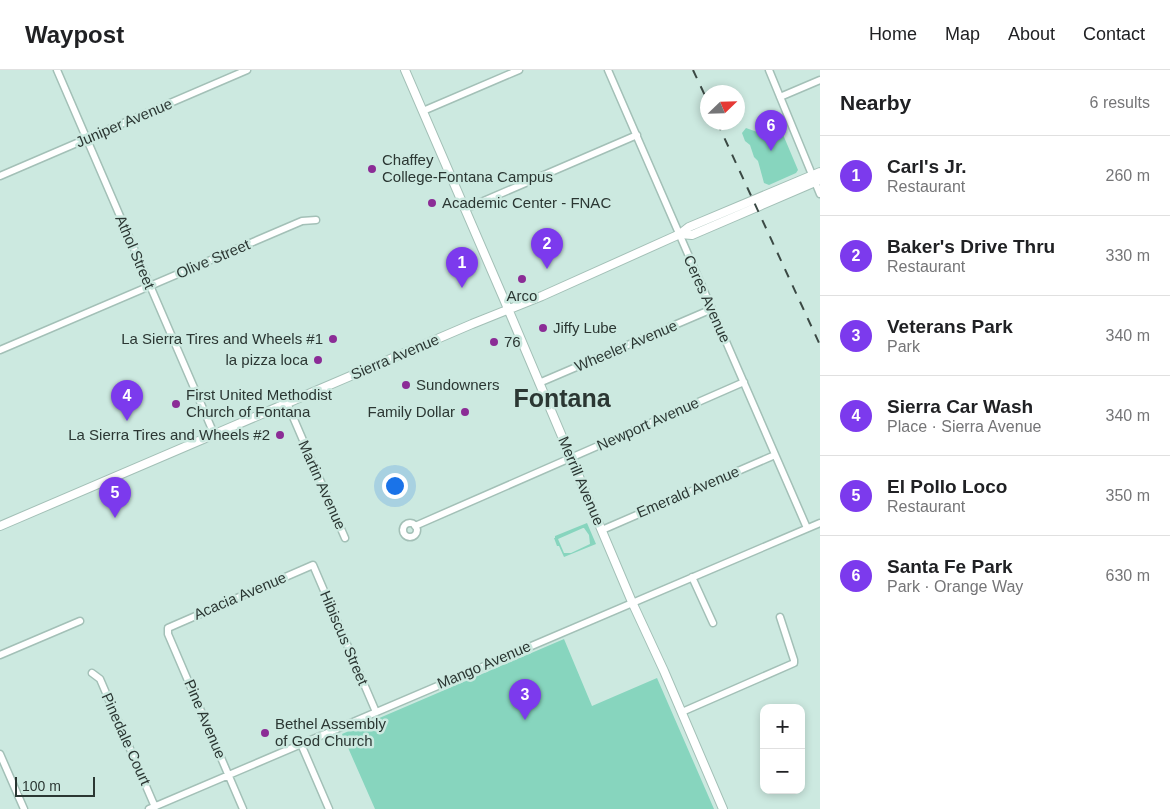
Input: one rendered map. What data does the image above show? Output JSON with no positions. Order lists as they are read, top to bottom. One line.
{"streets":{"main road":["Sierra Avenue","Merrill Avenue"],"street":["Juniper Avenue","Athol Street","Olive Street","Ceres Avenue","Wheeler Avenue","Newport Avenue","Martin Avenue","Emerald Avenue","Acacia Avenue","Hibiscus Street","Mango Avenue","Pine Avenue","Pinedale Court"]},"crossings":[["Juniper Avenue","Athol Street"],["Athol Street","Olive Street"],["Athol Street","Sierra Avenue"],["Ceres Avenue","Wheeler Avenue"],["Ceres Avenue","Sierra Avenue"],["Ceres Avenue","Newport Avenue"],["Ceres Avenue","Emerald Avenue"],["Ceres Avenue","Mango Avenue"],["Wheeler Avenue","Merrill Avenue"],["Sierra Avenue","Merrill Avenue"],["Sierra Avenue","Martin Avenue"],["Newport Avenue","Merrill Avenue"],["Merrill Avenue","Emerald Avenue"],["Merrill Avenue","Mango Avenue"],["Acacia Avenue","Hibiscus Street"],["Acacia Avenue","Pine Avenue"],["Hibiscus Street","Mango Avenue"],["Mango Avenue","Pine Avenue"],["Mango Avenue","Pinedale Court"]],"districts":["Fontana"],"places":["Chaffey College-Fontana Campus","Academic Center - FNAC","Arco","Jiffy Lube","La Sierra Tires and Wheels #1","76","la pizza loca","Sundowners","First United Methodist Church of Fontana","Family Dollar","La Sierra Tires and Wheels #2","Bethel Assembly of God Church"],"scale_bar":"100 m","north":"top right","page":{"header":"Waypost","nav":["Home","Map","About","Contact"],"heading":["Nearby","6 results"],"pins":["6","2","1","4","5","3"],"list":[{"mark":"1","name":"Carl's Jr.","note":"Restaurant","value":"260 m"},{"mark":"2","name":"Baker's Drive Thru","note":"Restaurant","value":"330 m"},{"mark":"3","name":"Veterans Park","note":"Park","value":"340 m"},{"mark":"4","name":"Sierra Car Wash","note":"Place · Sierra Avenue","value":"340 m"},{"mark":"5","name":"El Pollo Loco","note":"Restaurant","value":"350 m"},{"mark":"6","name":"Santa Fe Park","note":"Park · Orange Way","value":"630 m"}],"map_buttons":["+","−"],"scale":"100 m"}}
